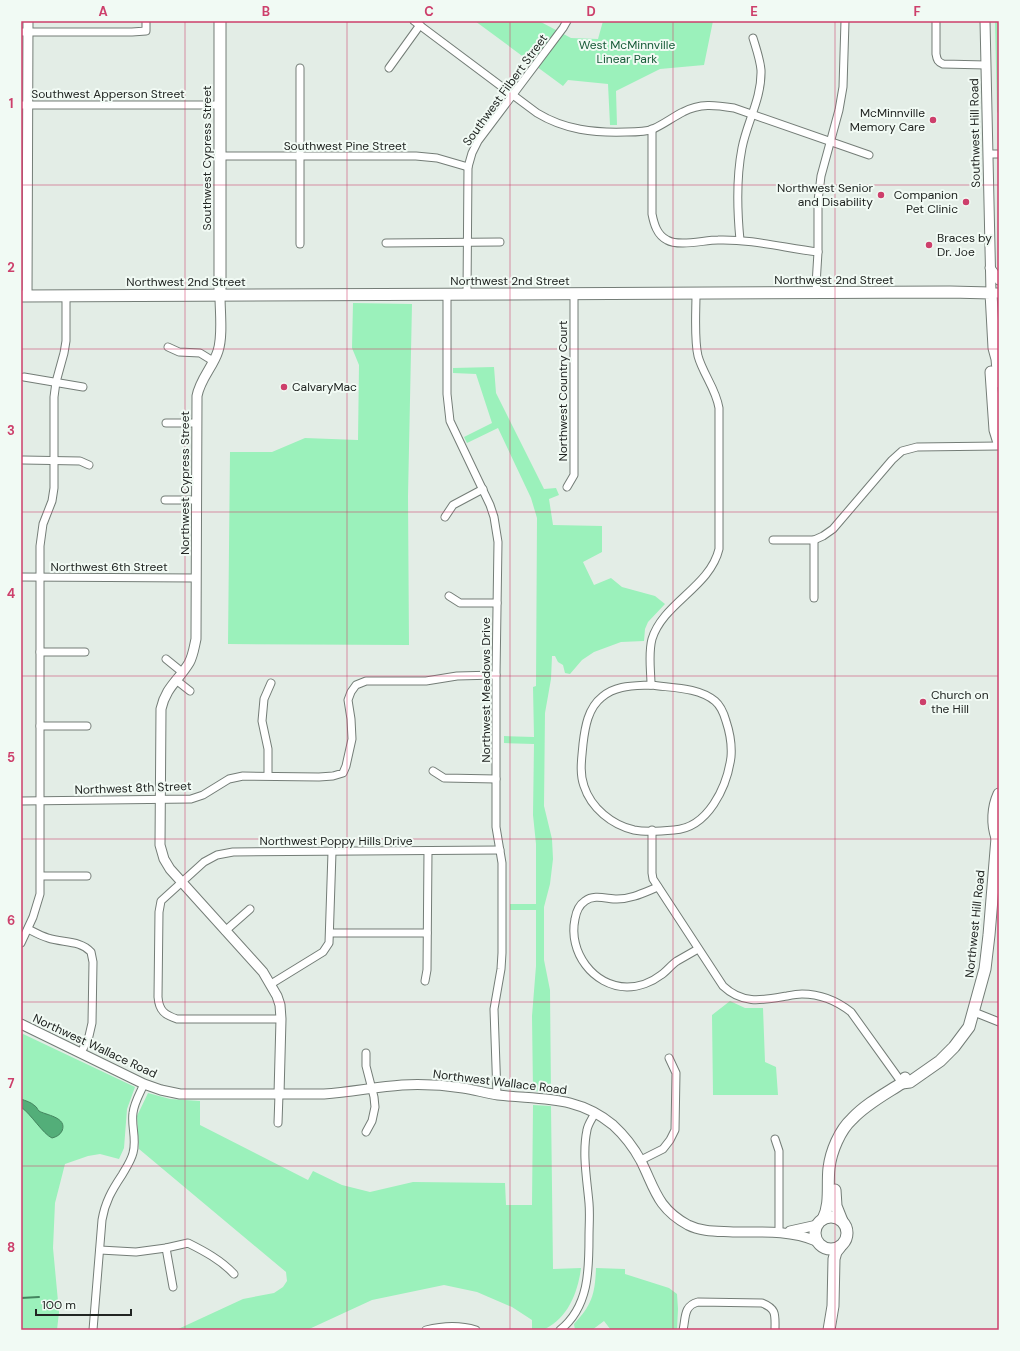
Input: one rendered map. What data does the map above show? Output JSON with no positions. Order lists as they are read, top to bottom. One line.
{"streets":{"main road":["Southwest Cypress Street","Northwest 2nd Street","Northwest Hill Road"],"street":["Southwest Filbert Street","Southwest Apperson Street","Southwest Hill Road","Southwest Pine Street","Northwest Country Court","Northwest Cypress Street","Northwest 6th Street","Northwest Meadows Drive","Northwest 8th Street","Northwest Poppy Hills Drive","Northwest Wallace Road"]},"crossings":[["Southwest Filbert Street","Southwest Pine Street"],["Southwest Filbert Street","Northwest 2nd Street"],["Southwest Apperson Street","Southwest Cypress Street"],["Southwest Hill Road","Northwest 2nd Street"],["Southwest Pine Street","Southwest Cypress Street"],["Southwest Cypress Street","Northwest 2nd Street"],["Southwest Cypress Street","Northwest Cypress Street"],["Northwest 2nd Street","Northwest Country Court"],["Northwest 2nd Street","Northwest Cypress Street"],["Northwest 2nd Street","Northwest Meadows Drive"],["Northwest Cypress Street","Northwest 6th Street"],["Northwest Cypress Street","Northwest 8th Street"],["Northwest Cypress Street","Northwest Poppy Hills Drive"],["Northwest Cypress Street","Northwest Wallace Road"],["Northwest Meadows Drive","Northwest 8th Street"],["Northwest Meadows Drive","Northwest Poppy Hills Drive"],["Northwest Meadows Drive","Northwest Wallace Road"],["Northwest Hill Road","Northwest Wallace Road"]],"parks":["West McMinnville Linear Park"],"places":["McMinnville Memory Care","Northwest Senior and Disability","Companion Pet Clinic","Braces by Dr. Joe","CalvaryMac","Church on the Hill"],"scale_bar":"100 m","grid":{"columns":["A","B","C","D","E","F"],"rows":["1","2","3","4","5","6","7","8"]}}
